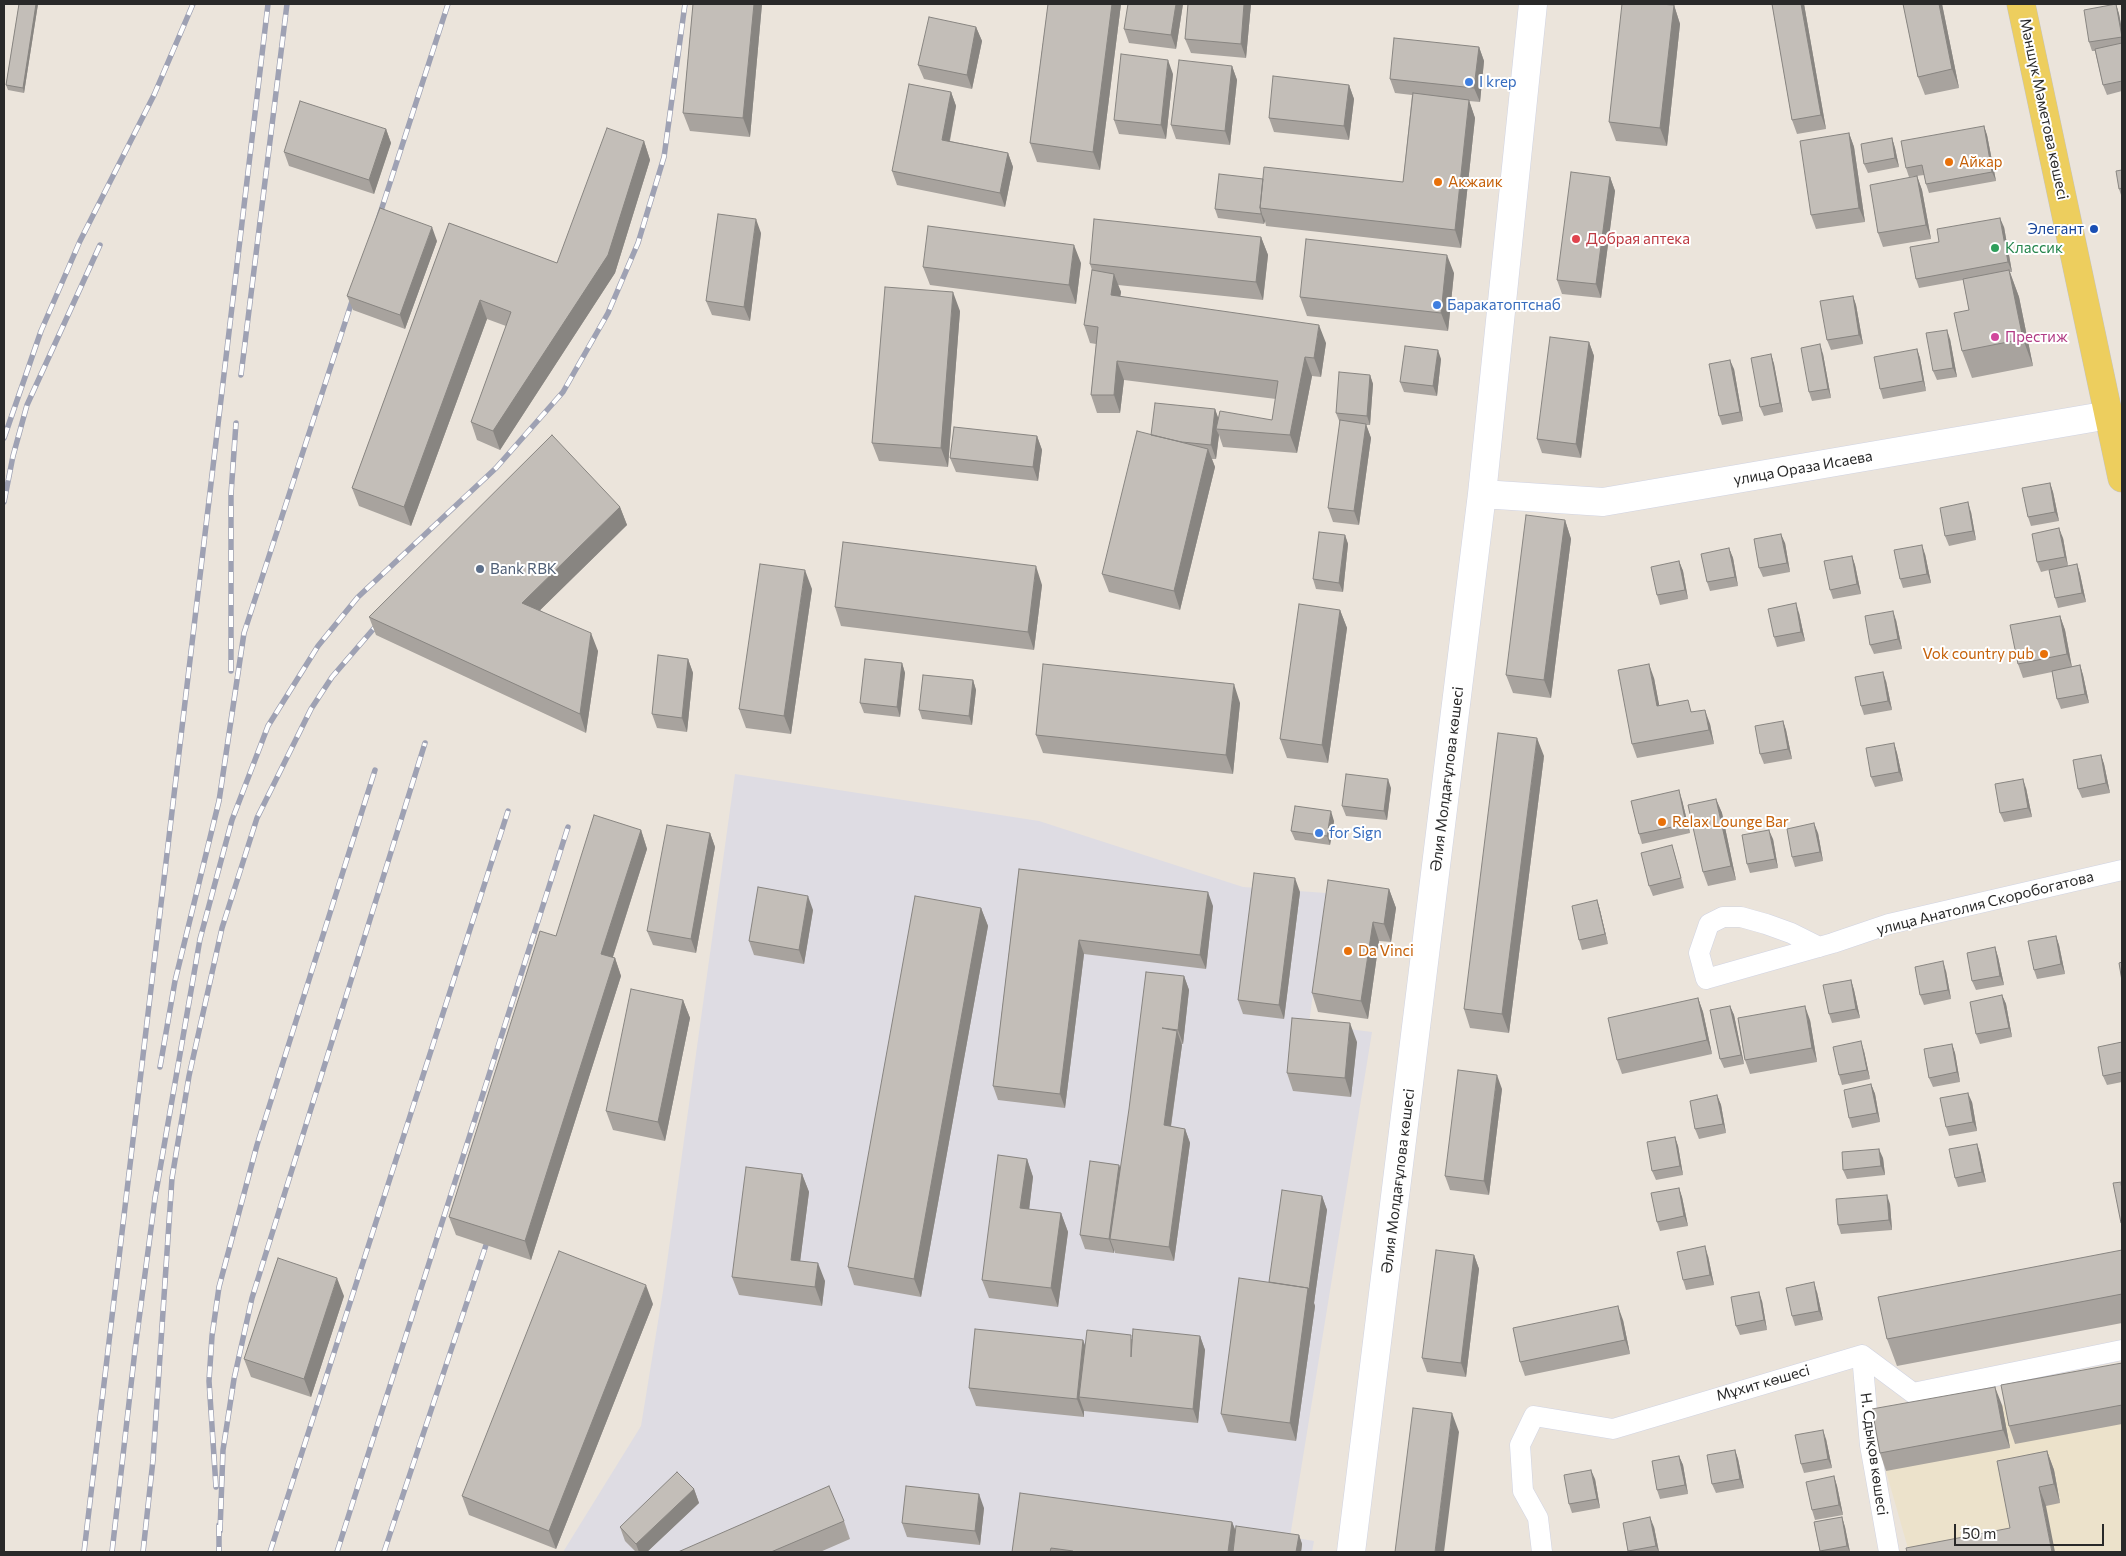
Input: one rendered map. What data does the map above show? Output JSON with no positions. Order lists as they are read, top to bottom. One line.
{"streets":{"main road":["Мәншүк Мәметова көшесі","улица Ораза Исаева","Әлия Молдағұлова көшесі"],"street":["улица Анатолия Скоробогатова","Мұхит көшесі","Н. Сдықов көшесі"]},"crossings":[["Мәншүк Мәметова көшесі","улица Ораза Исаева"],["улица Ораза Исаева","Әлия Молдағұлова көшесі"],["Мұхит көшесі","Н. Сдықов көшесі"]],"places":["I krep","Айкар","Акжаик","Элегант","Добрая аптека","Классик","Баракатоптснаб","Престиж","Bank RBK","Vok country pub","Relax Lounge Bar","for Sign","Da Vinci"],"scale_bar":"50 m"}
